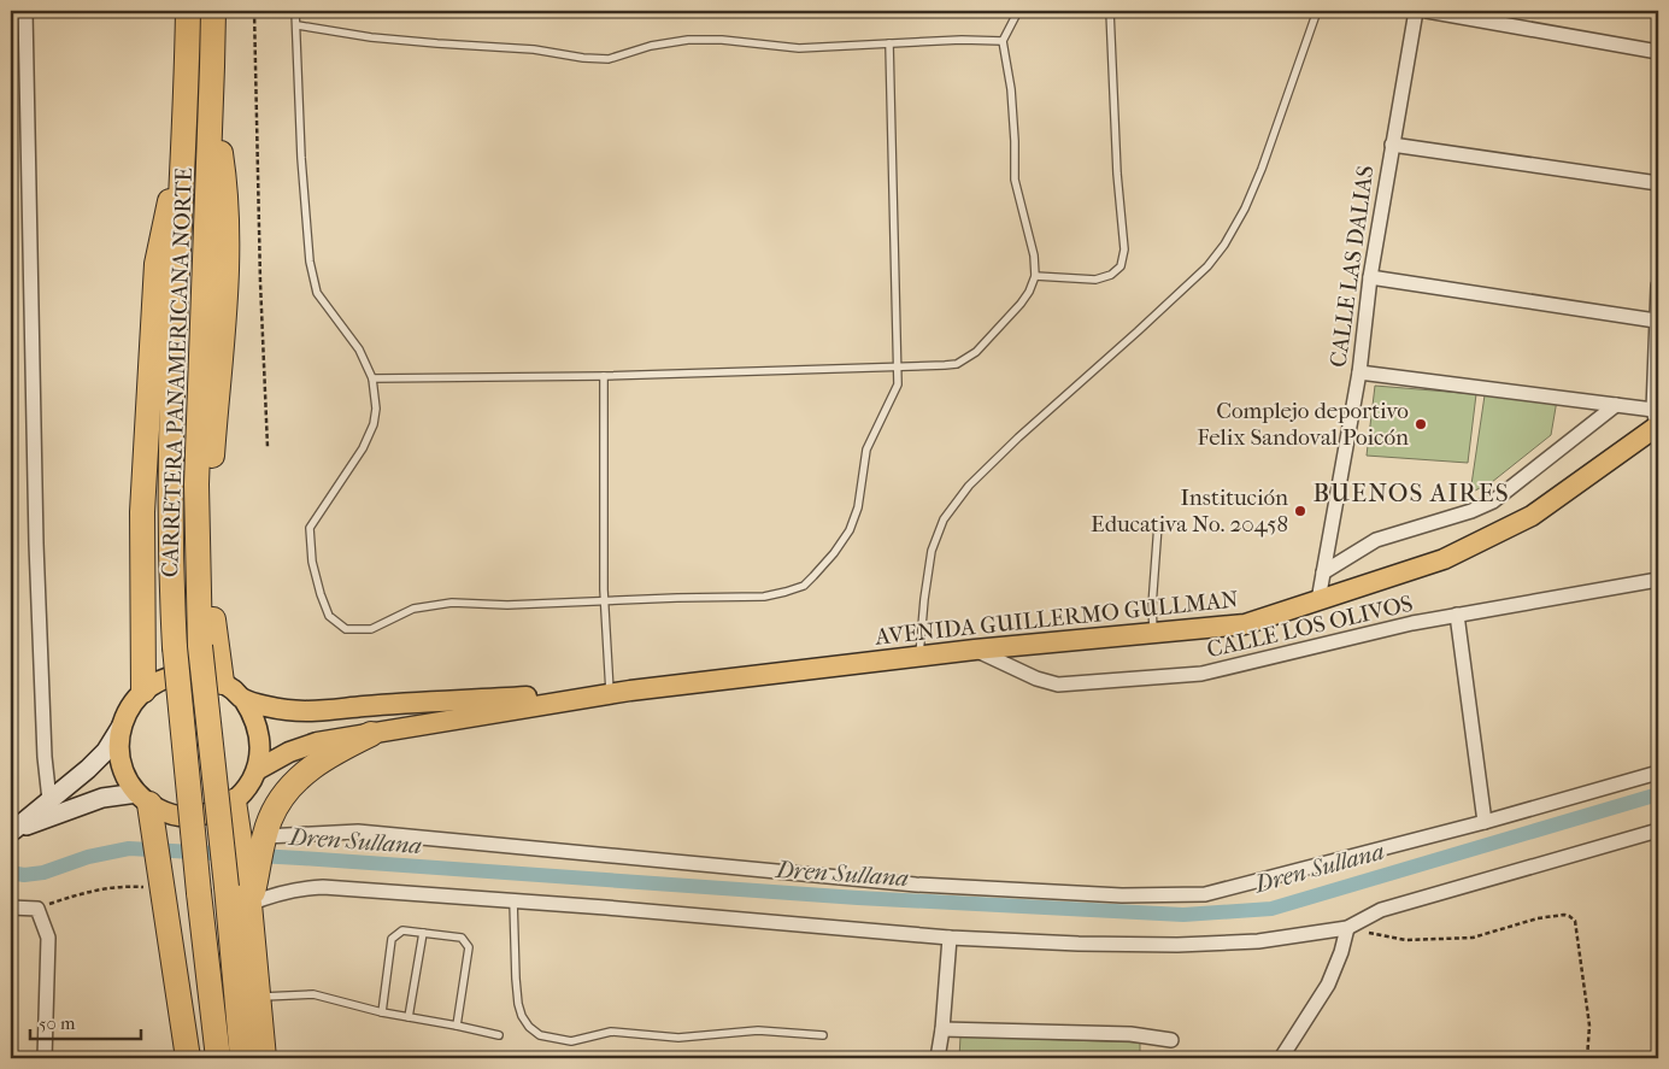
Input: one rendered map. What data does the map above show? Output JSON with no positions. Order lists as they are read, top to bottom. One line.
{"streets":{"highway":["CARRETERA PANAMERICANA NORTE"],"main road":["AVENIDA GUILLERMO GULLMAN"],"street":["CALLE LAS DALIAS","CALLE LOS OLIVOS"]},"crossings":[["CALLE LAS DALIAS","AVENIDA GUILLERMO GULLMAN"],["AVENIDA GUILLERMO GULLMAN","CALLE LOS OLIVOS"]],"districts":["BUENOS AIRES"],"water":["Dren Sullana"],"places":["Complejo deportivo Felix Sandoval Poicón","Institución Educativa No. 20458"],"scale_bar":"50 m"}
